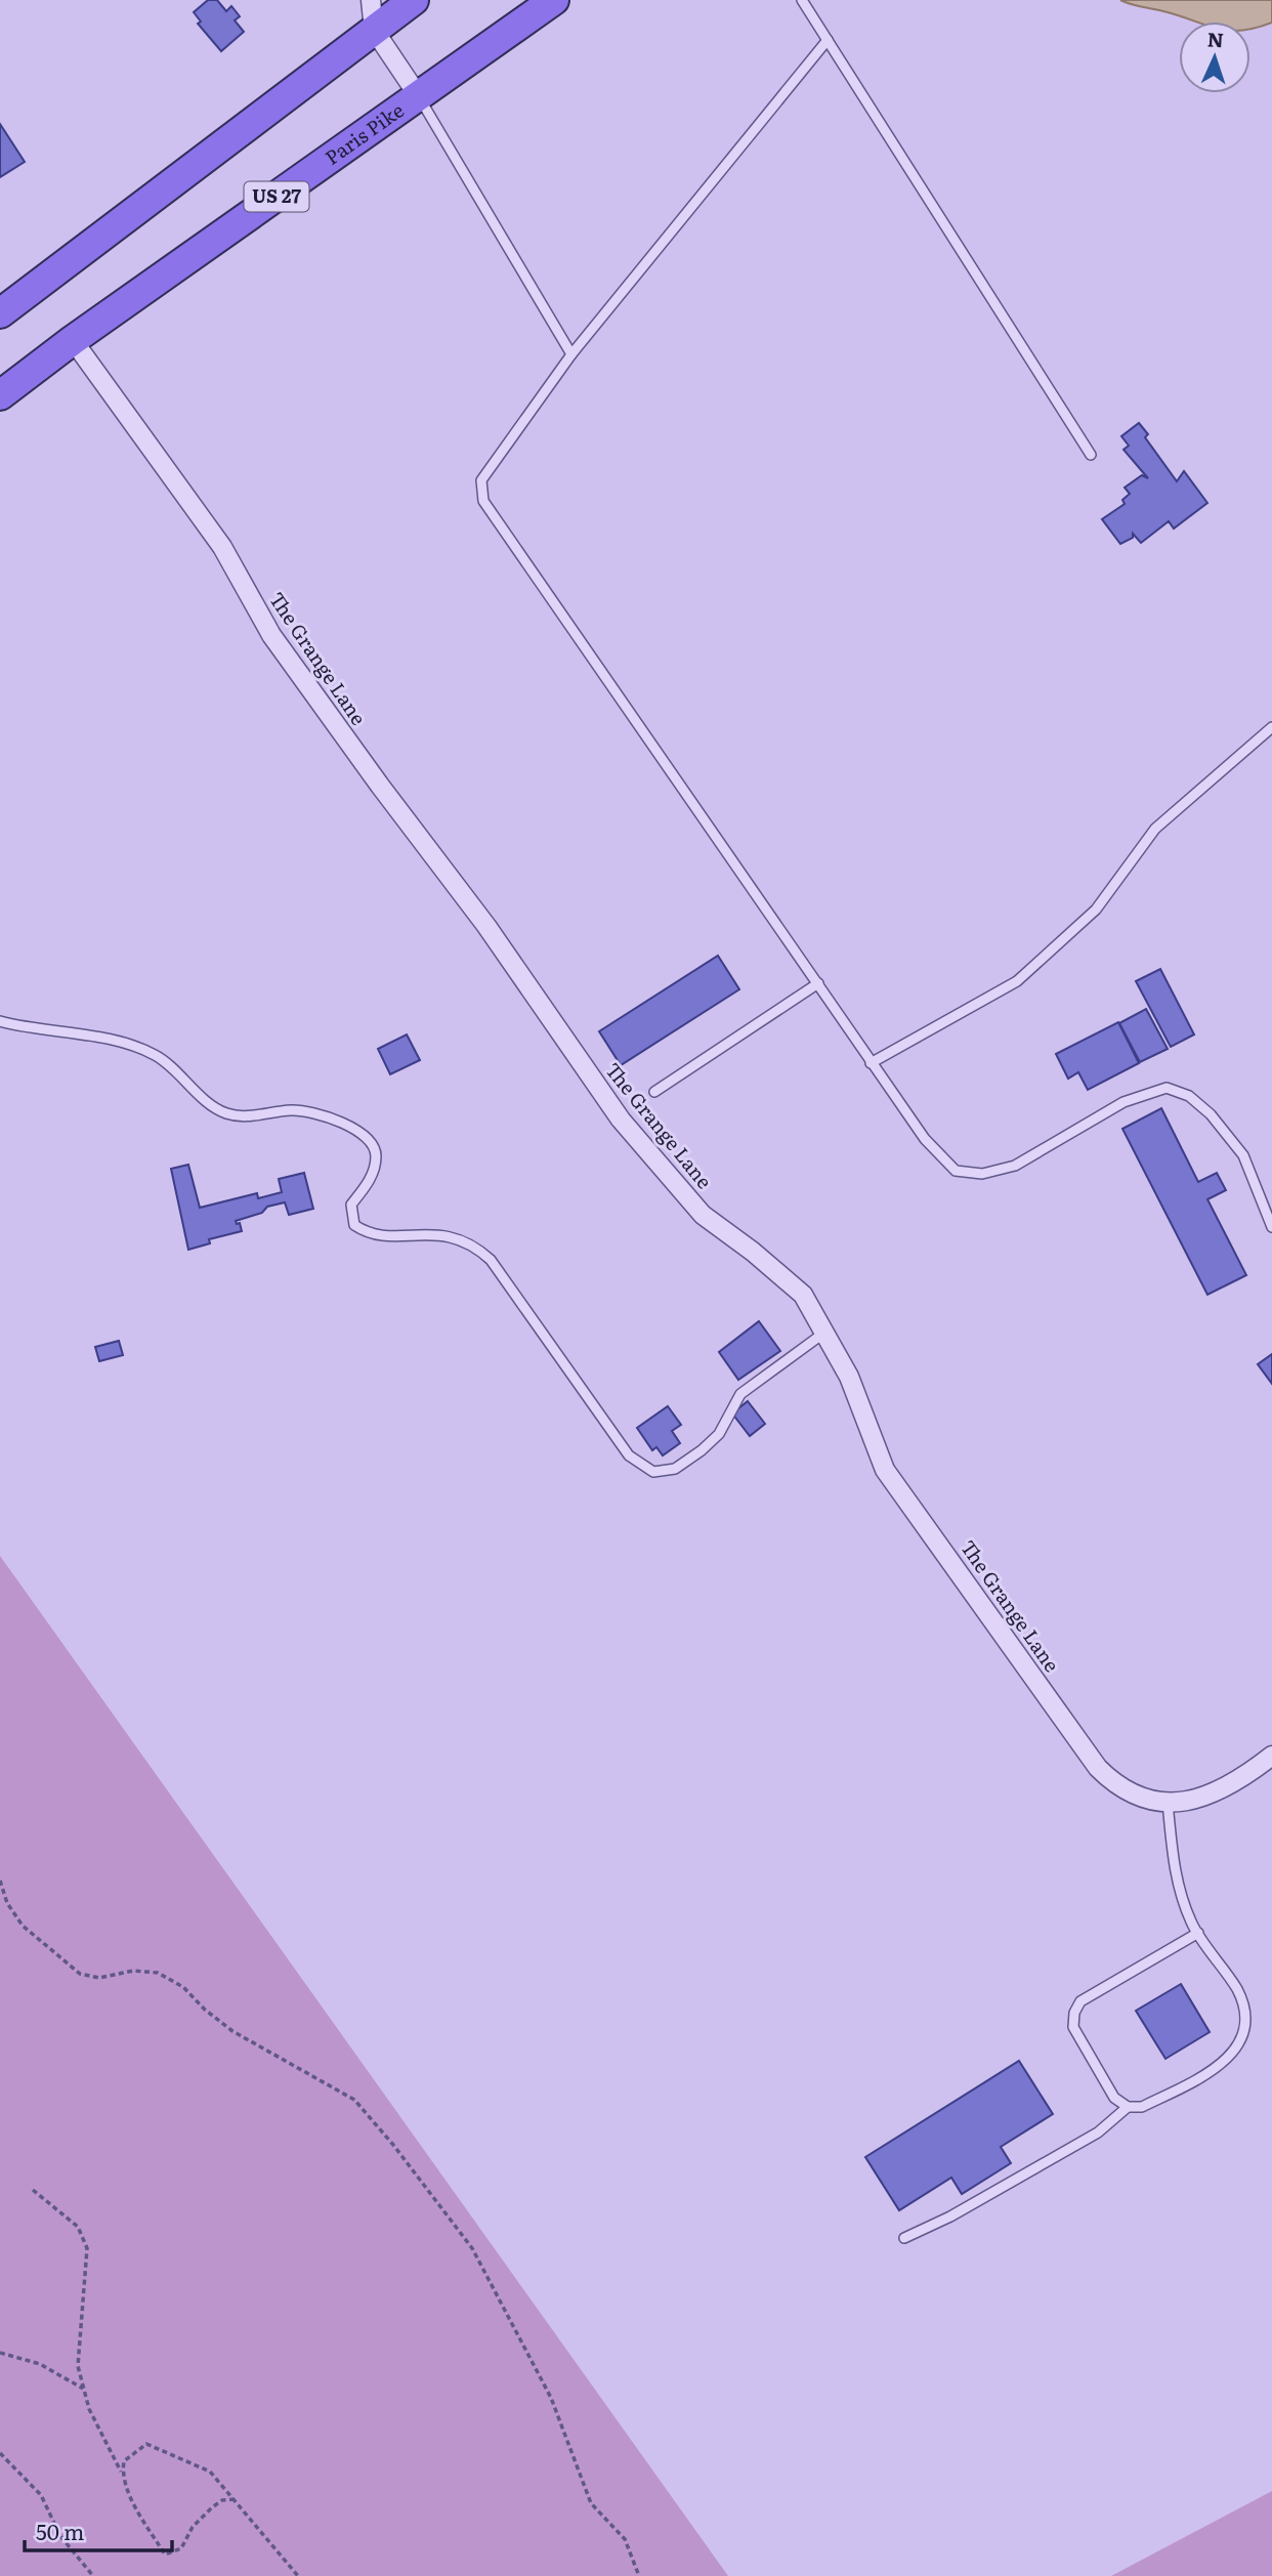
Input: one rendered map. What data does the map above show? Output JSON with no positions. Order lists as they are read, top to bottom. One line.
{"streets":{"highway":["Paris Pike","US 27"],"street":["The Grange Lane"]},"crossings":[["Paris Pike","The Grange Lane"]],"scale_bar":"50 m","north":"top"}
